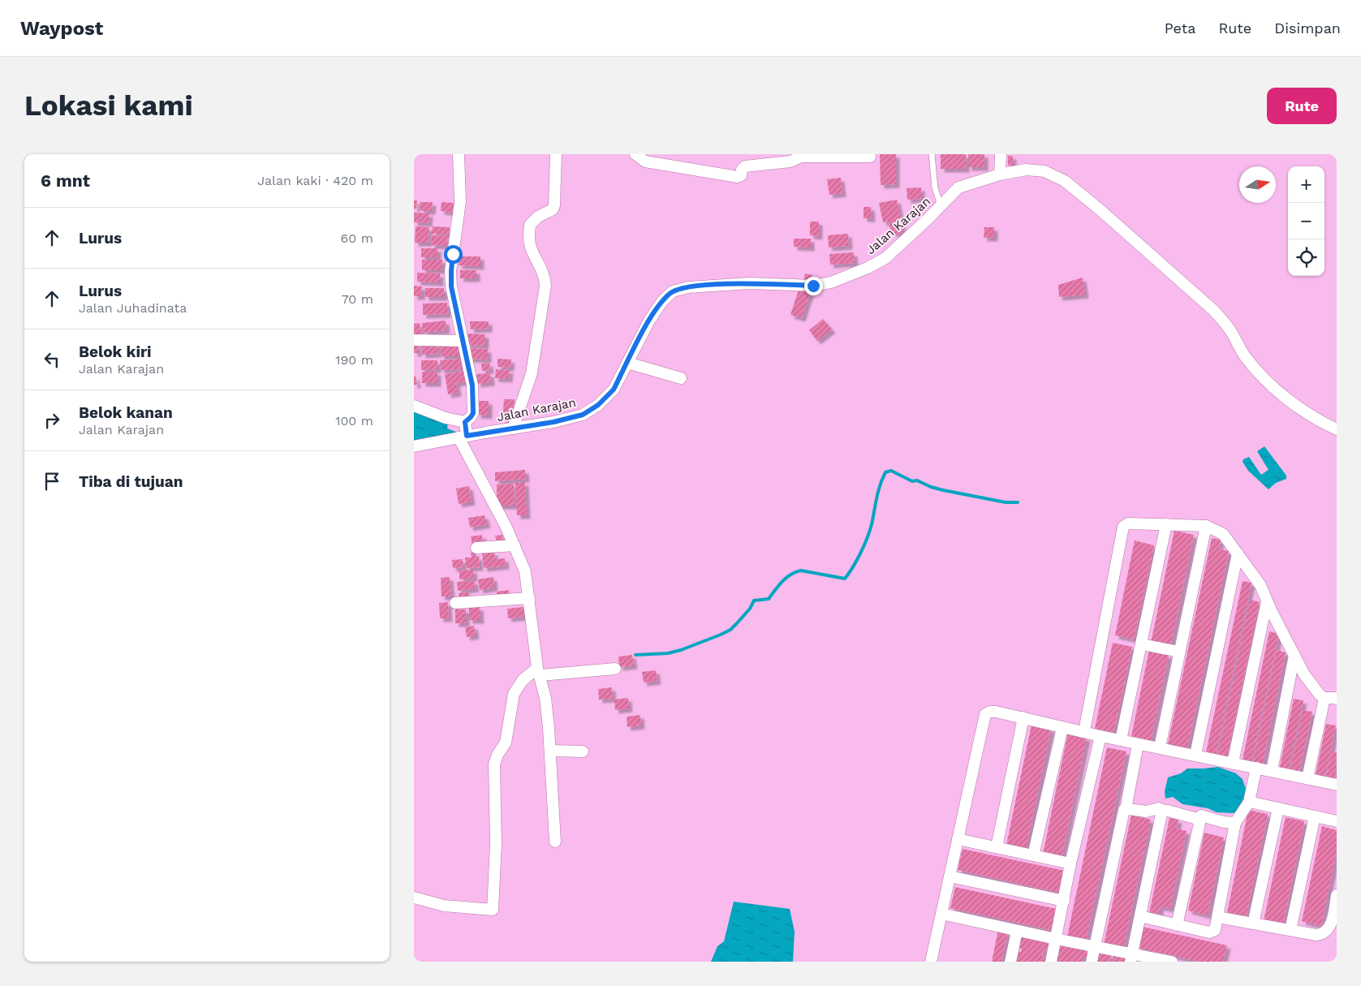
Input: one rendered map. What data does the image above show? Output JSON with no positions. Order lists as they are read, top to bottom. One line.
{"streets":{"street":["Jalan Karajan"]},"north":"right","page":{"header":"Waypost","nav":["Peta","Rute","Disimpan"],"buttons":"Rute","title":"Lokasi kami","heading":["6 mnt","Jalan kaki · 420 m"],"map_buttons":["+","−"],"list":[["Lurus","60 m"],["Lurus","Jalan Juhadinata","70 m"],["Belok kiri","Jalan Karajan","190 m"],["Belok kanan","Jalan Karajan","100 m"],"Tiba di tujuan"]}}
